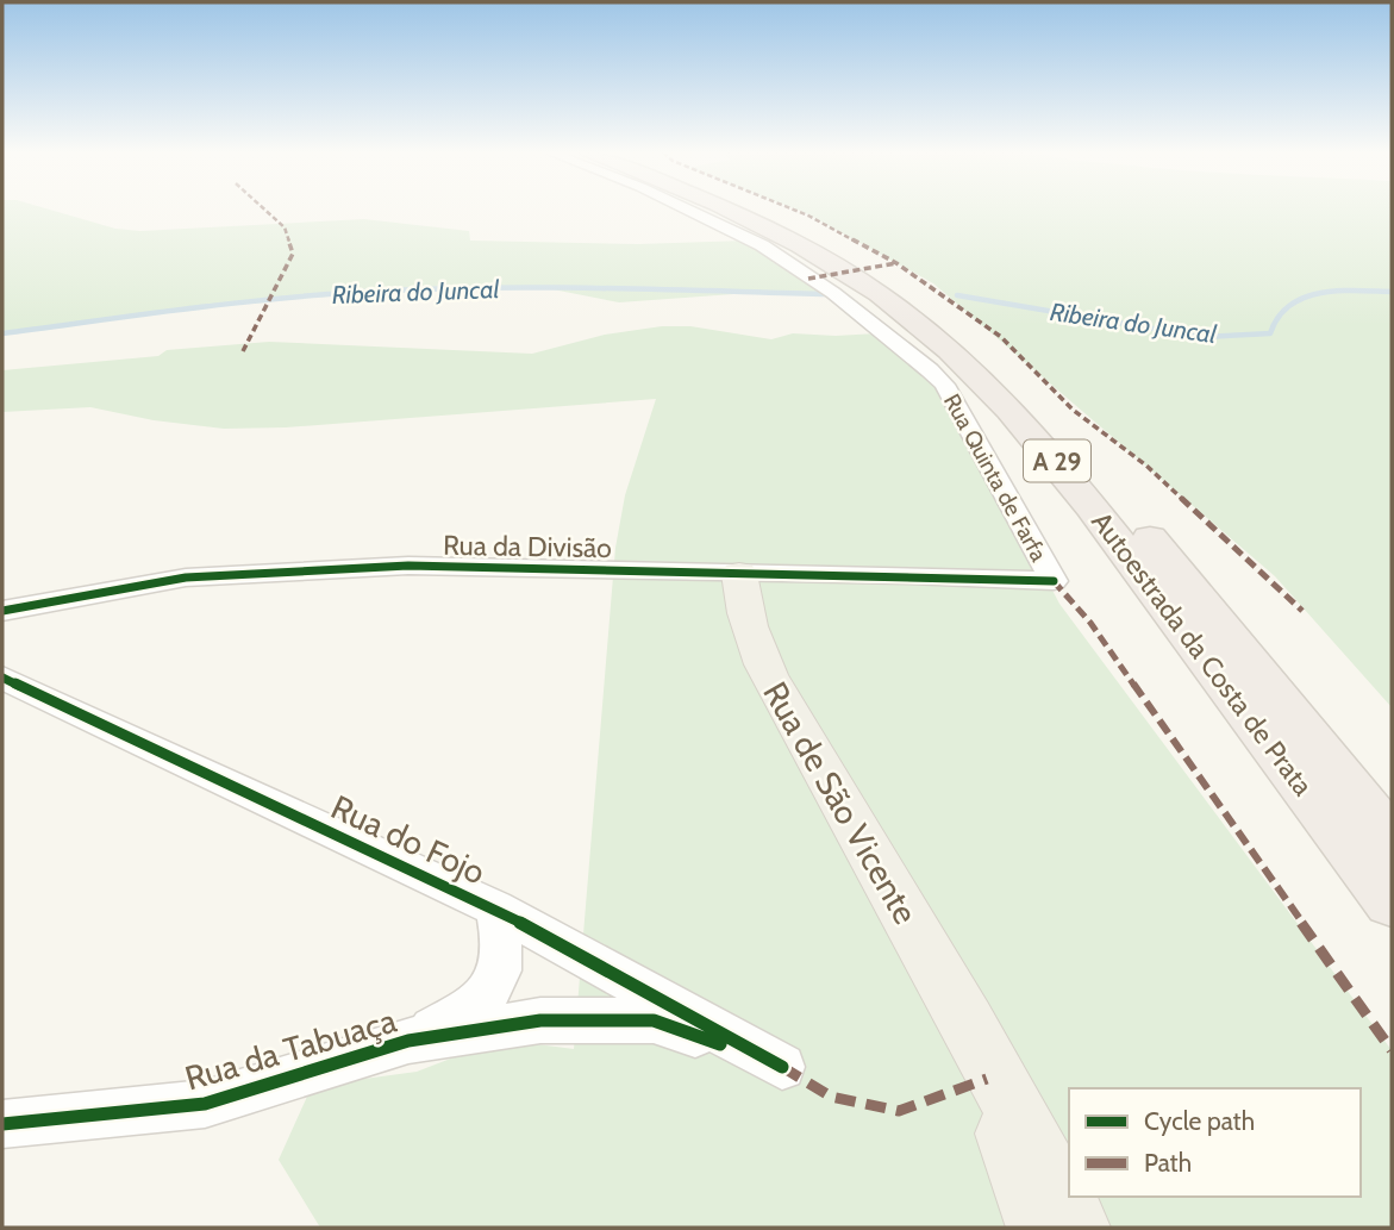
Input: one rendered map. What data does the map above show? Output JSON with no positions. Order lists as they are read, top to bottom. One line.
{"streets":{"highway":["A 29","Autoestrada da Costa de Prata"],"main road":["Rua de São Vicente"],"street":["Rua Quinta de Farfa","Rua da Divisão","Rua do Fojo","Rua da Tabuaça"]},"crossings":[["Rua Quinta de Farfa","Rua da Divisão"],["Rua da Divisão","Rua de São Vicente"],["Rua do Fojo","Rua da Tabuaça"]],"water":["Ribeira do Juncal"],"legend":["Cycle path","Path"]}
